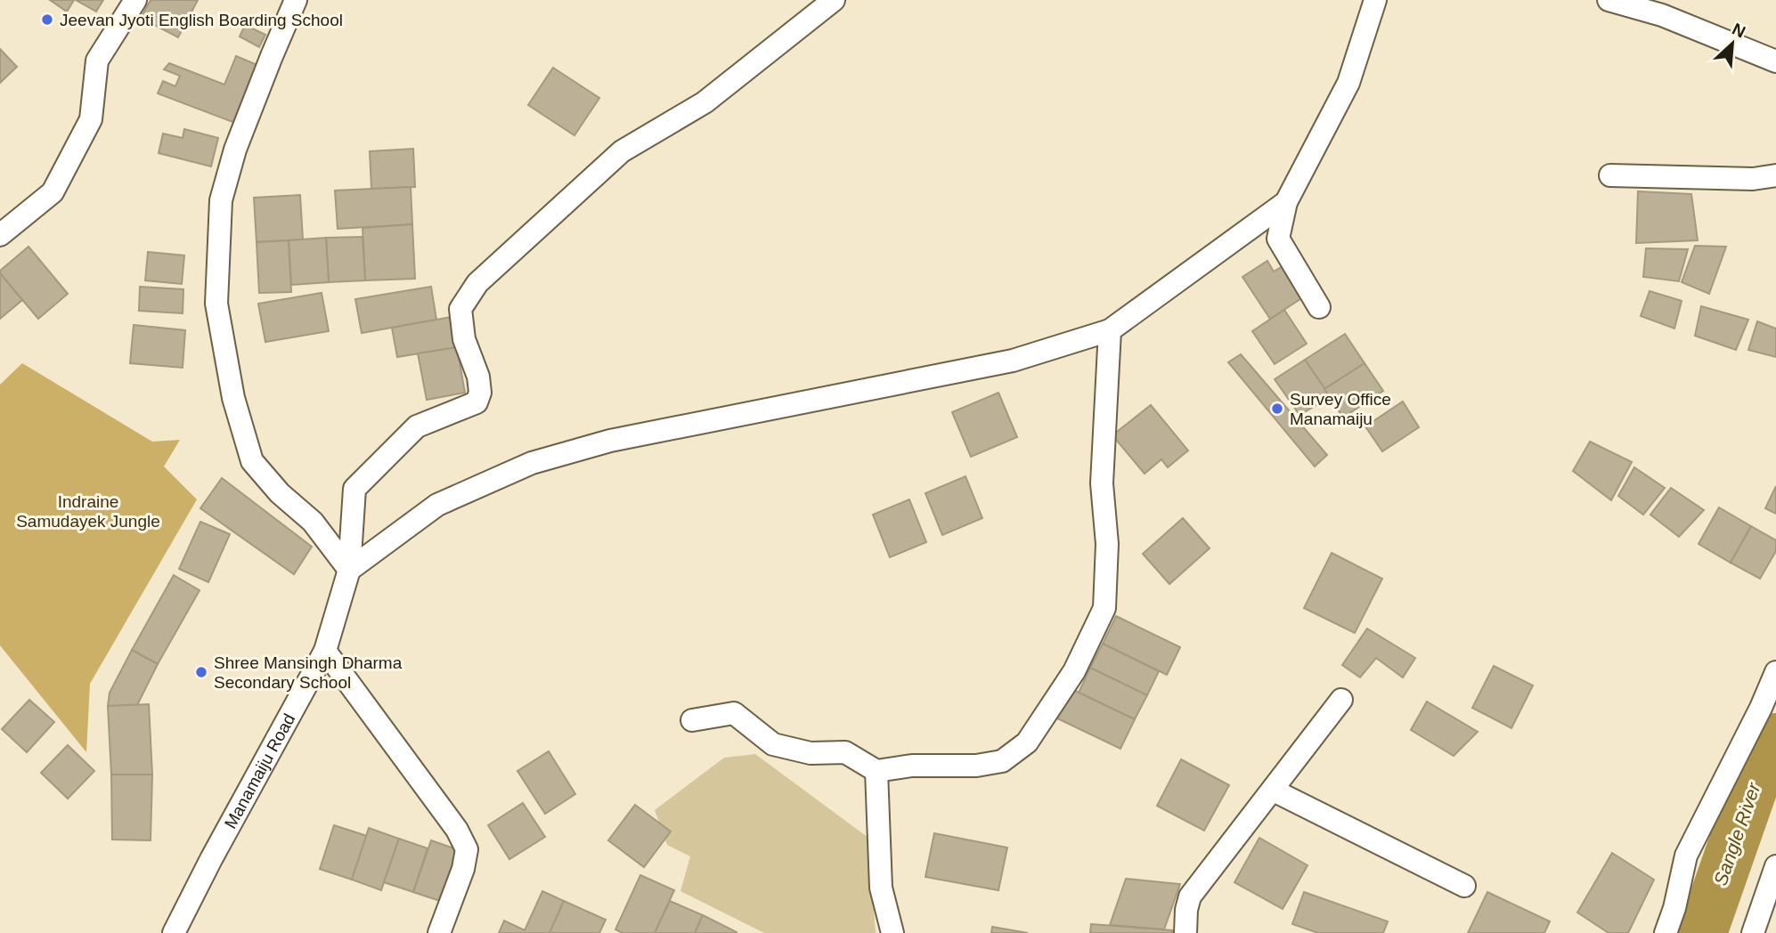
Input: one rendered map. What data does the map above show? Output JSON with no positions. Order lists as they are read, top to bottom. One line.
{"streets":{"street":["Manamaiju Road"]},"water":["Sangle River"],"parks":["Indraine Samudayek Jungle"],"places":["Jeevan Jyoti English Boarding School","Survey Office Manamaiju","Shree Mansingh Dharma Secondary School"],"north":"top right"}
